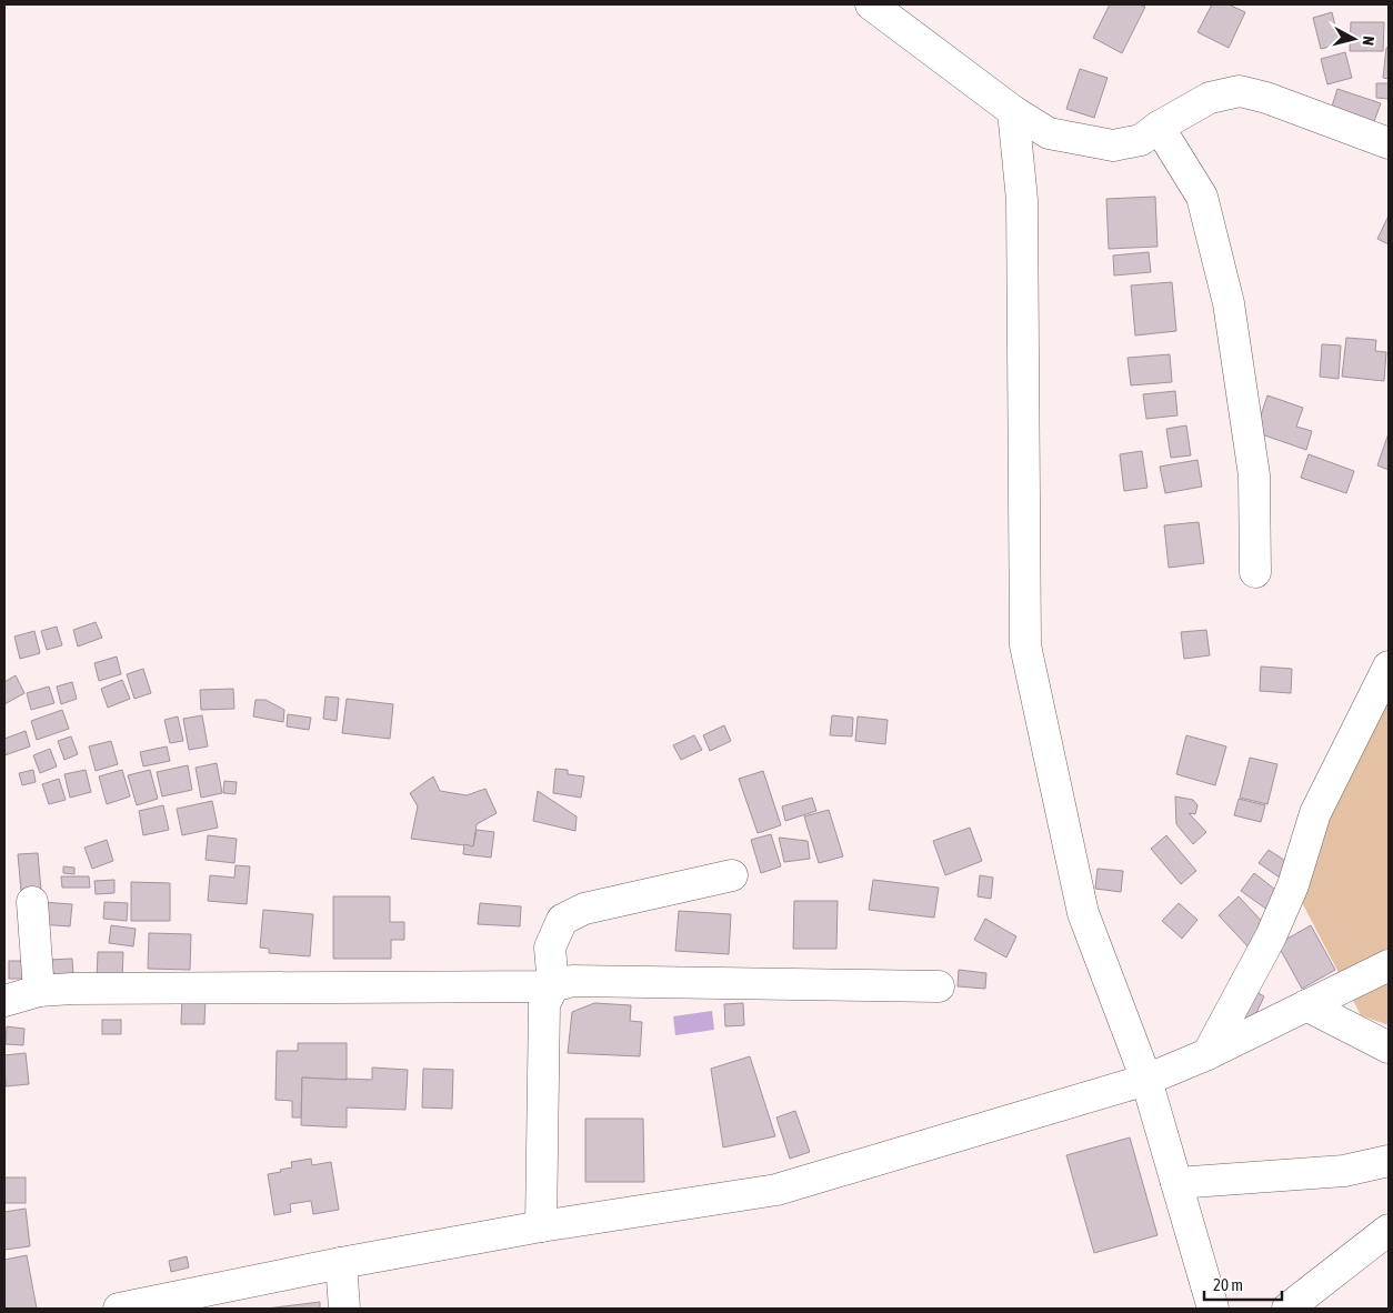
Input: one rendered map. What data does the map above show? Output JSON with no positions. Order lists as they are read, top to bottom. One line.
{"scale_bar":"20 m","north":"right"}
